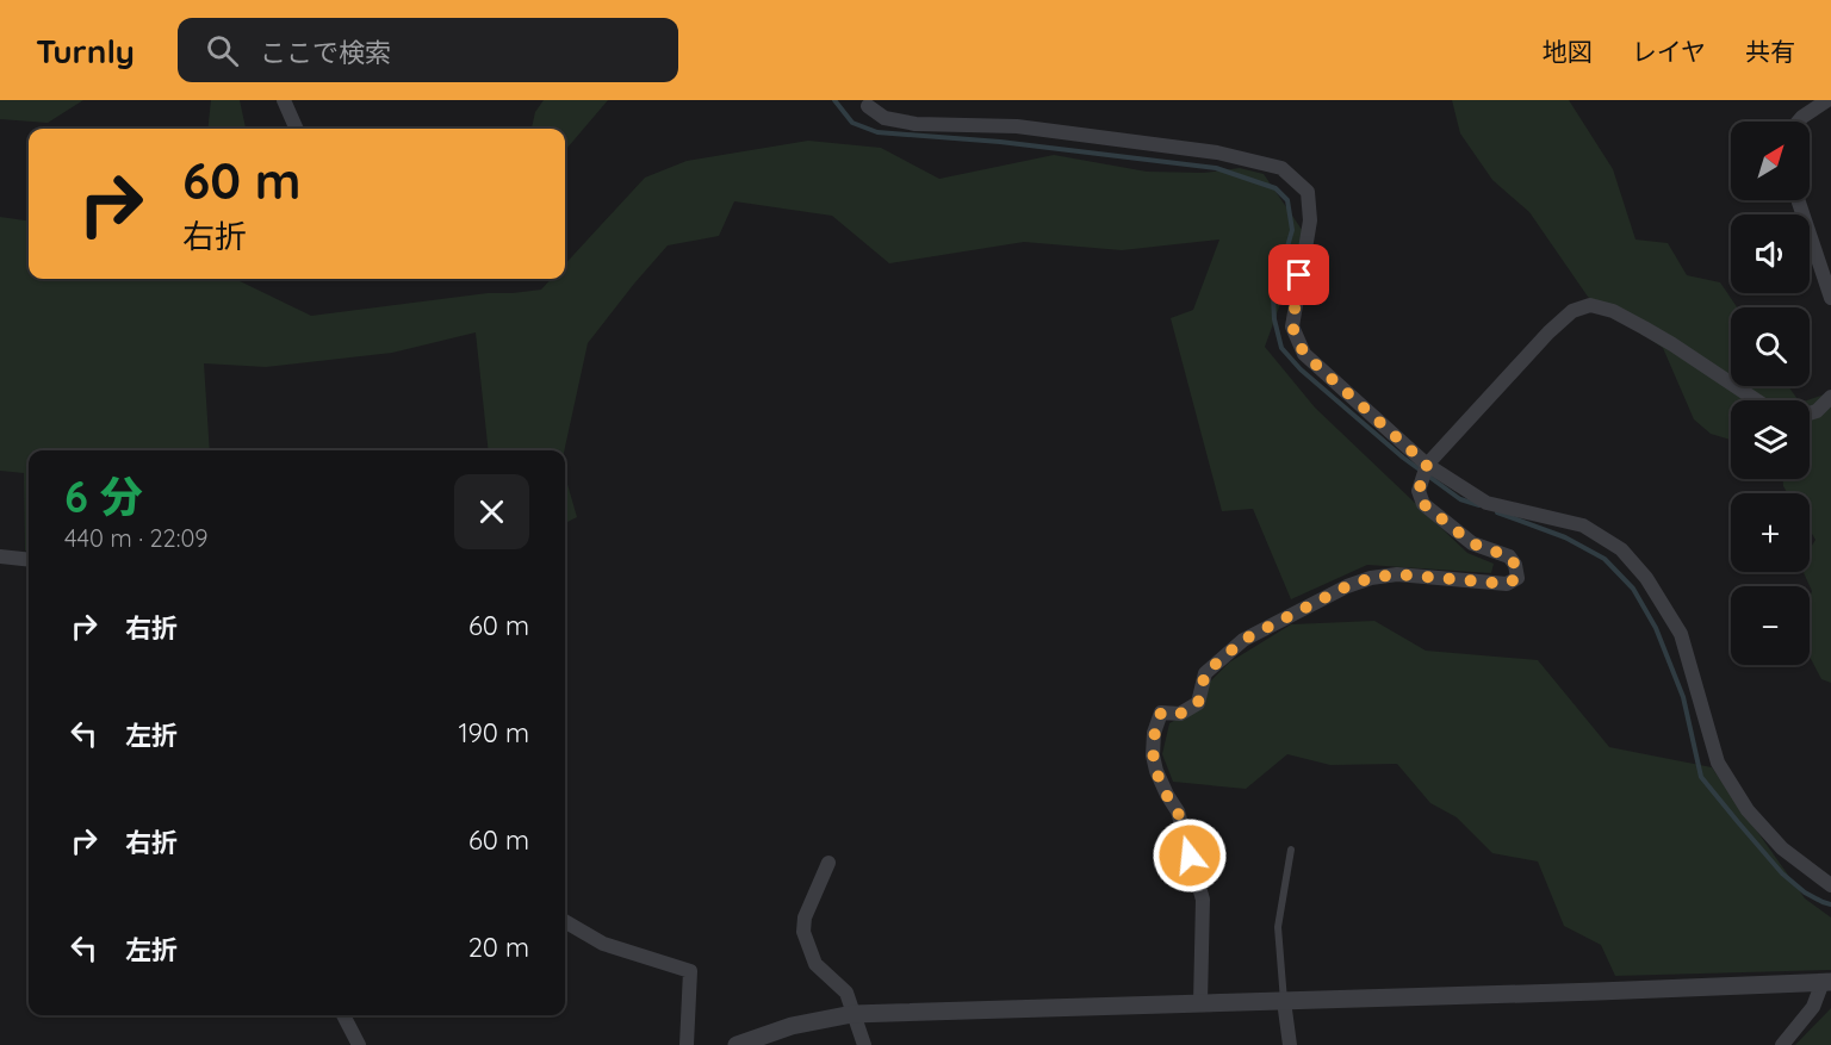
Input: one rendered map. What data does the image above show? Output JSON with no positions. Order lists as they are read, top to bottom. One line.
{"north":"top right","page":{"header":"Turnly","search":"ここで検索","nav":["地図","レイヤ","共有"],"map_buttons":["+","−"],"turn":["60 m","右折"],"heading":["6 分","440 m · 22:09"],"list":[{"name":"右折","value":"60 m"},{"name":"左折","value":"190 m"},{"name":"右折","value":"60 m"},{"name":"左折","value":"20 m"}]}}
